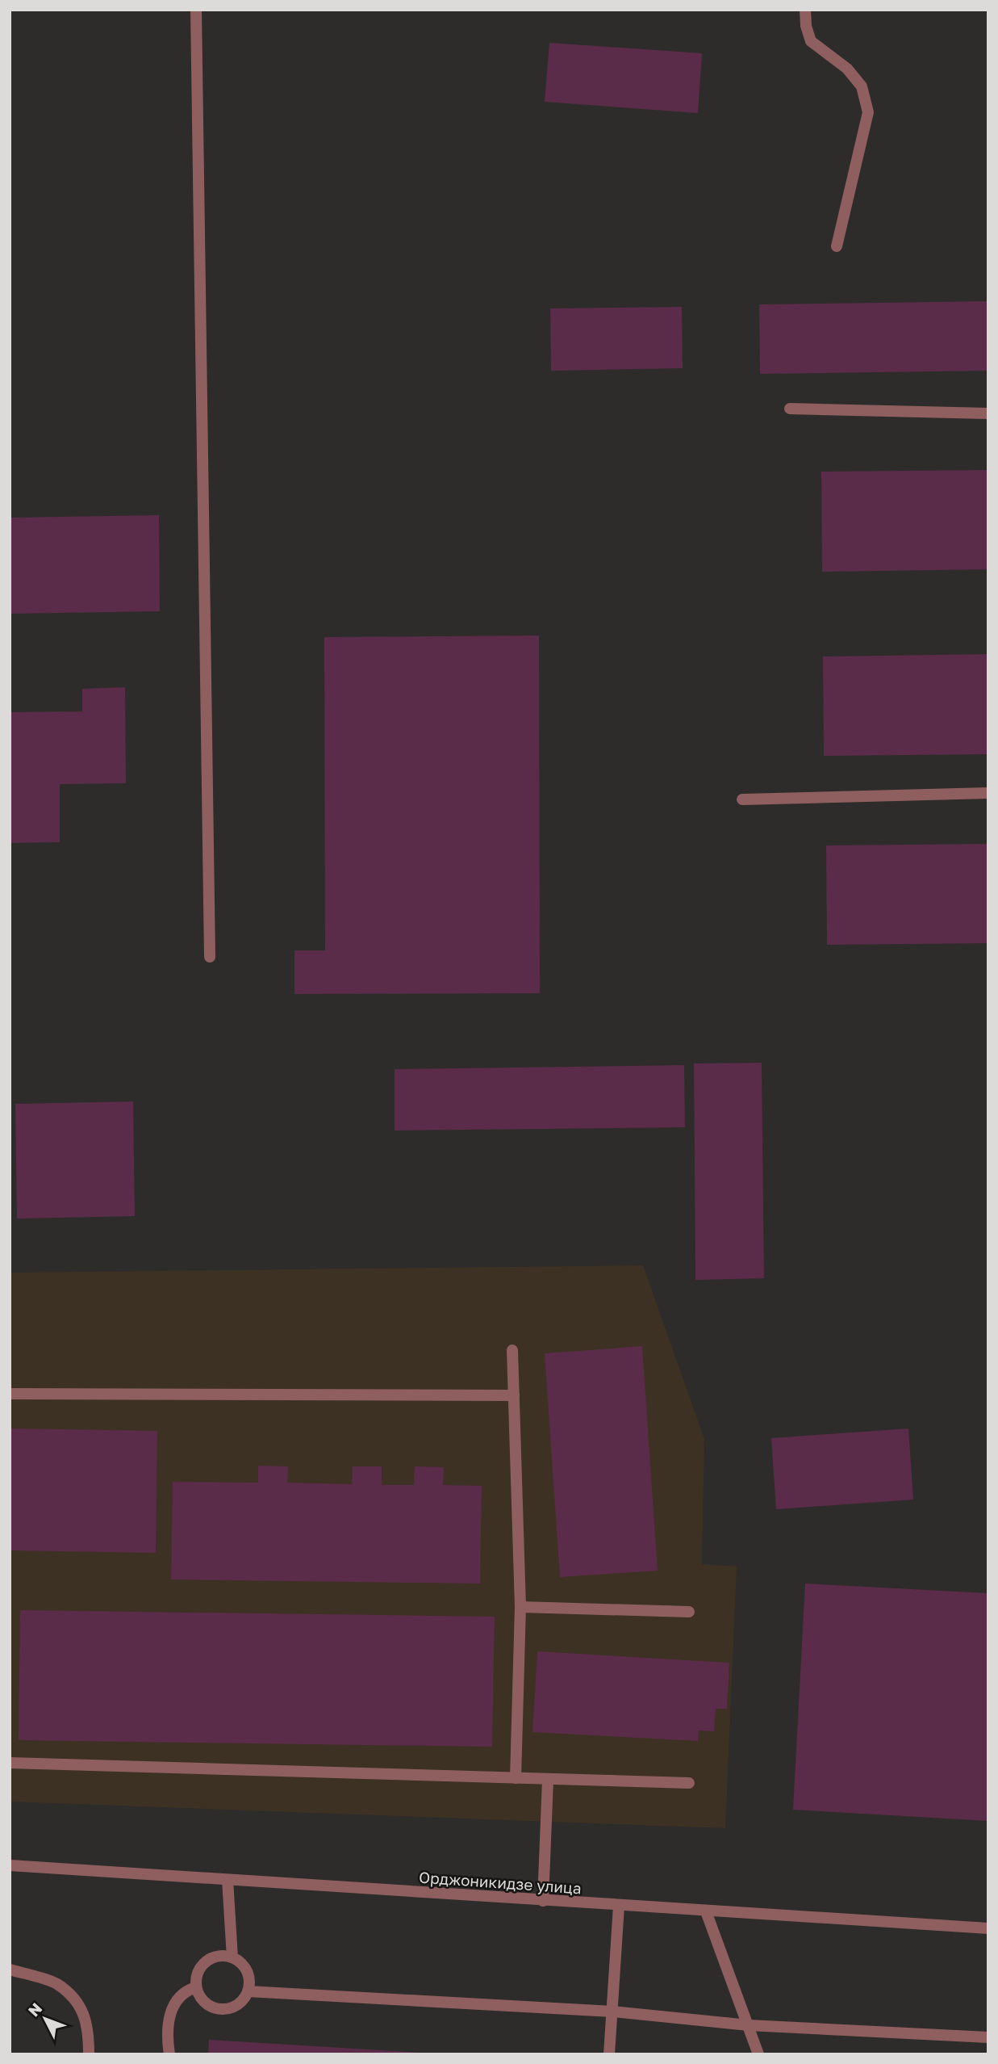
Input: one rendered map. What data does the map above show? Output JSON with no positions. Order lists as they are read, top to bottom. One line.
{"streets":{"lane":["Орджоникидзе улица"]},"north":"top left"}
